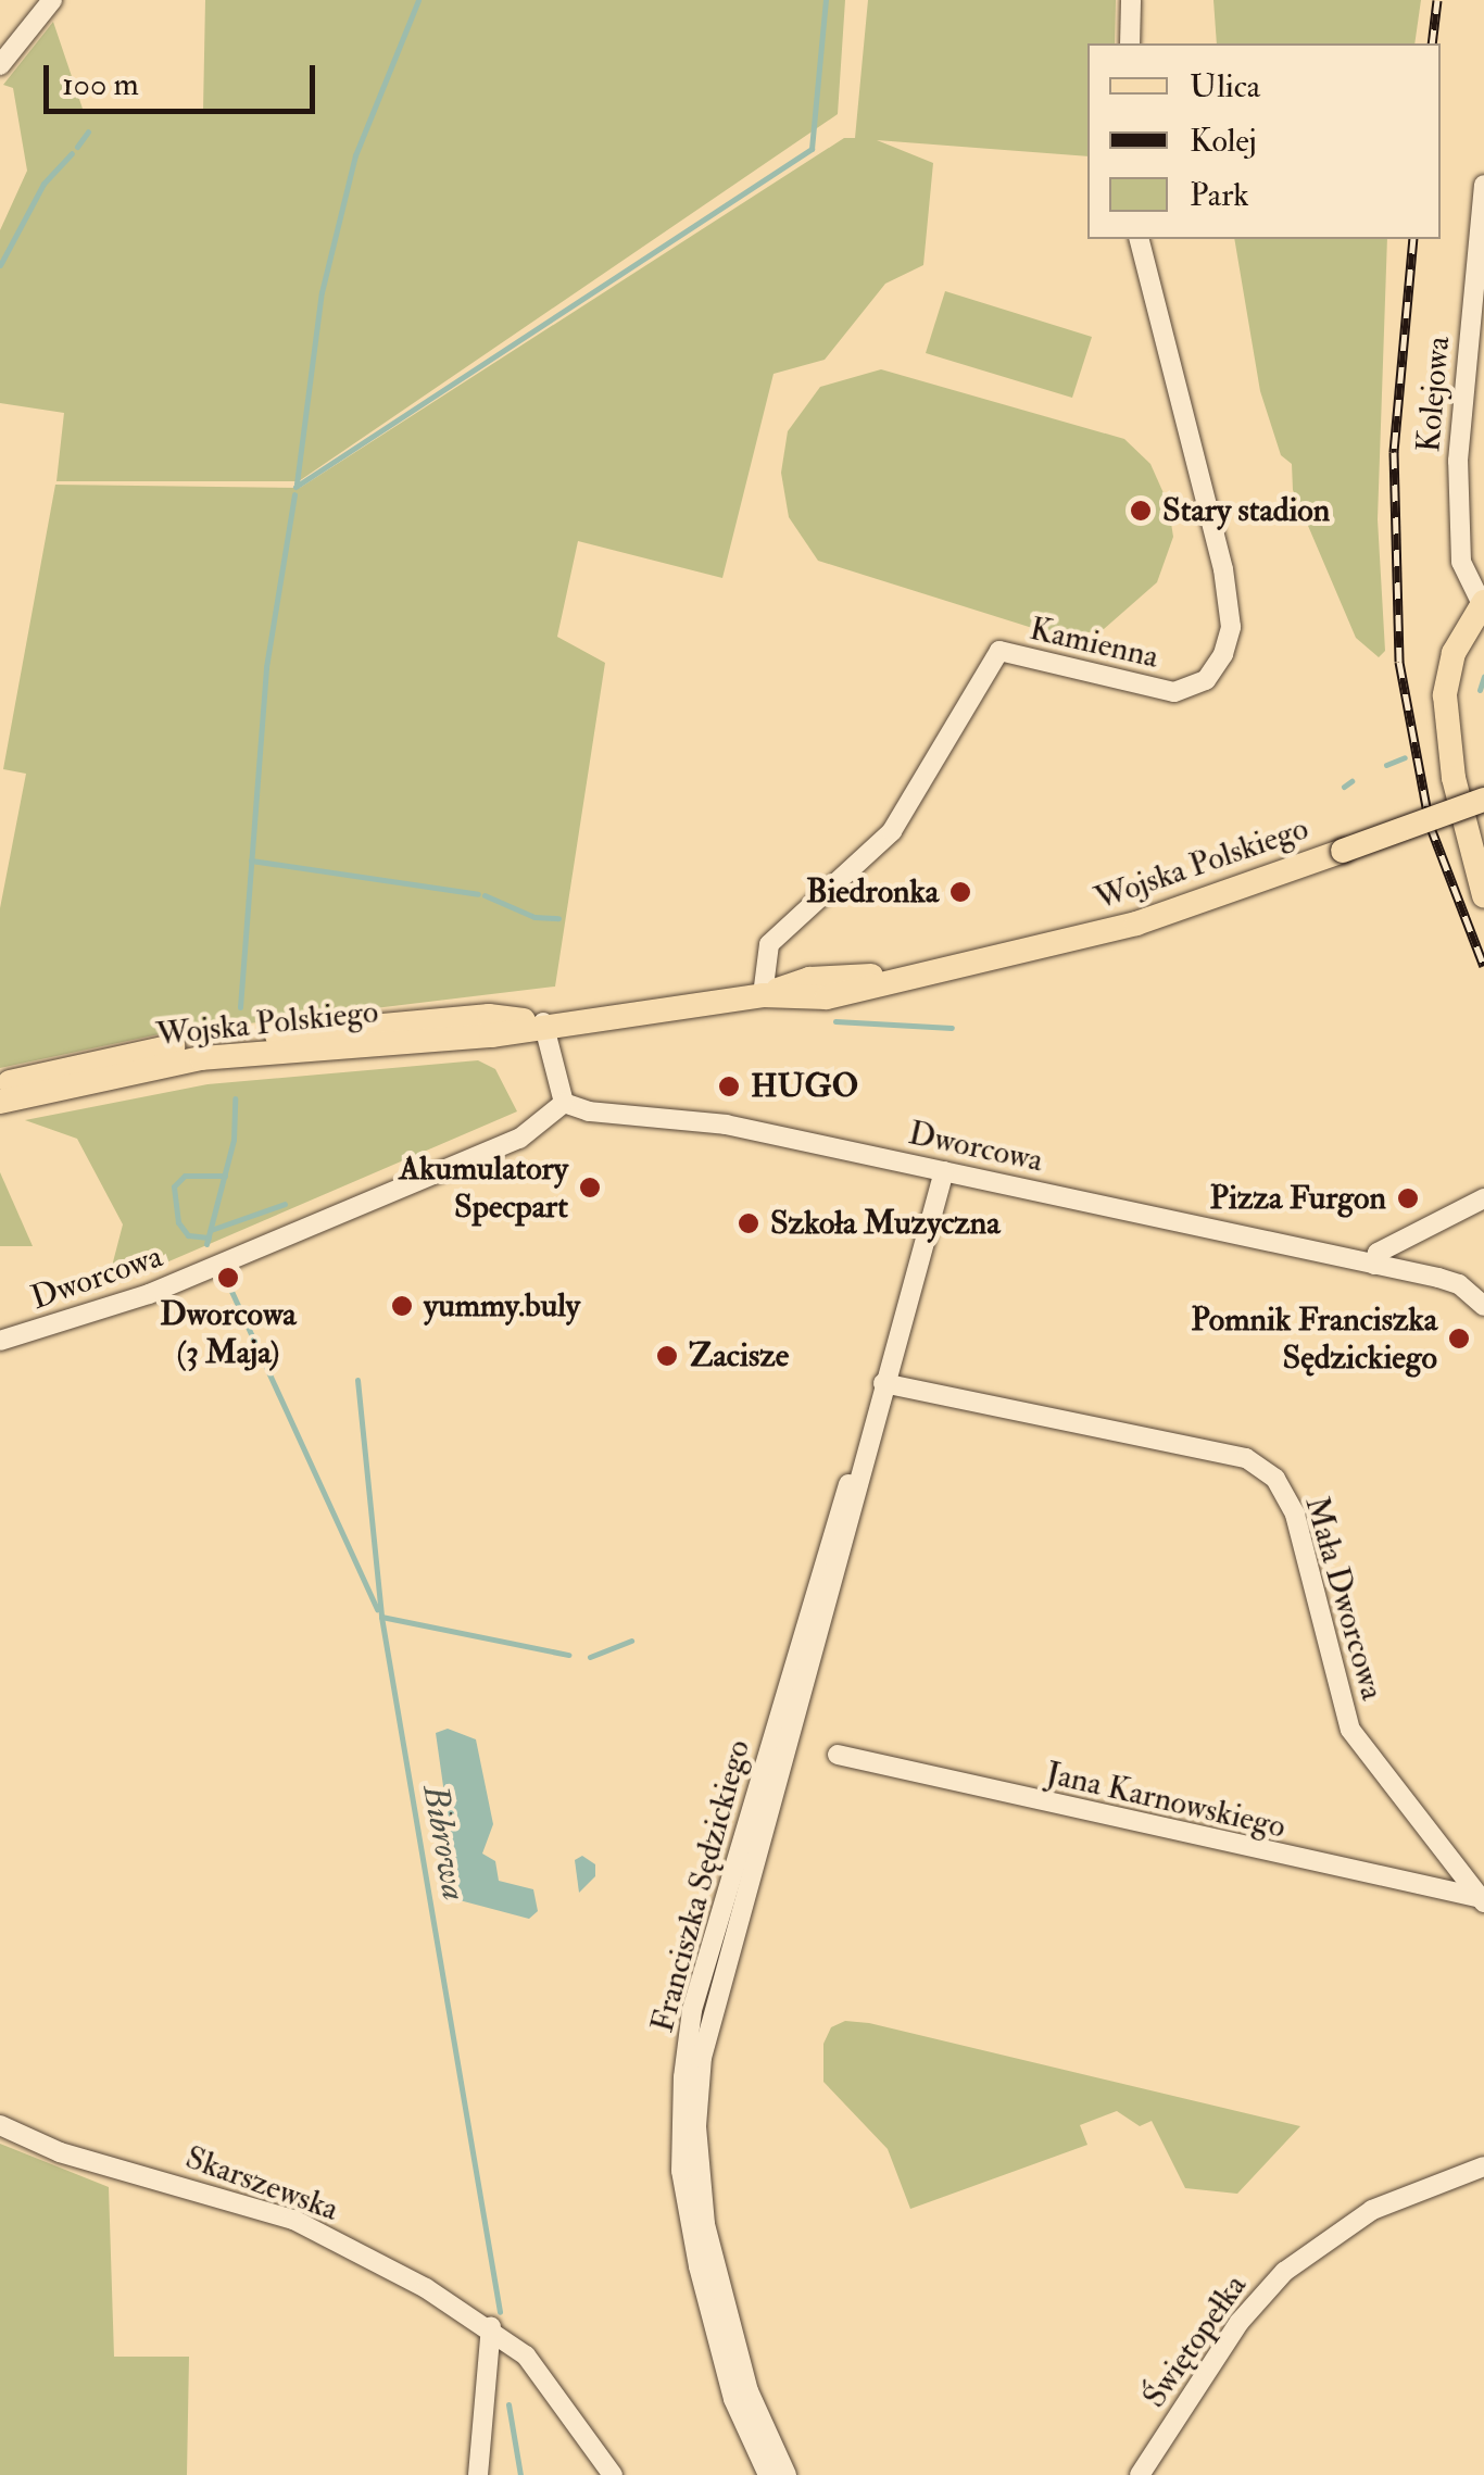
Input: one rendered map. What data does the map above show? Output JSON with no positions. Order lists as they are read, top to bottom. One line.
{"streets":{"main road":["Wojska Polskiego"],"street":["Kolejowa","Kamienna","Dworcowa","Mała Dworcowa","Jana Karnowskiego","Franciszka Sędzickiego","Skarszewska","Świętopełka"]},"crossings":[["Kamienna","Wojska Polskiego"],["Dworcowa","Franciszka Sędzickiego"],["Mała Dworcowa","Jana Karnowskiego"],["Mała Dworcowa","Franciszka Sędzickiego"]],"water":["Bibrowa"],"places":["Stary stadion","Biedronka","HUGO","Akumulatory Specpart","Pizza Furgon","Szkoła Muzyczna","Dworcowa (3 Maja)","yummy.buly","Pomnik Franciszka Sędzickiego","Zacisze"],"legend":["Ulica","Kolej","Park"],"scale_bar":"100 m"}
